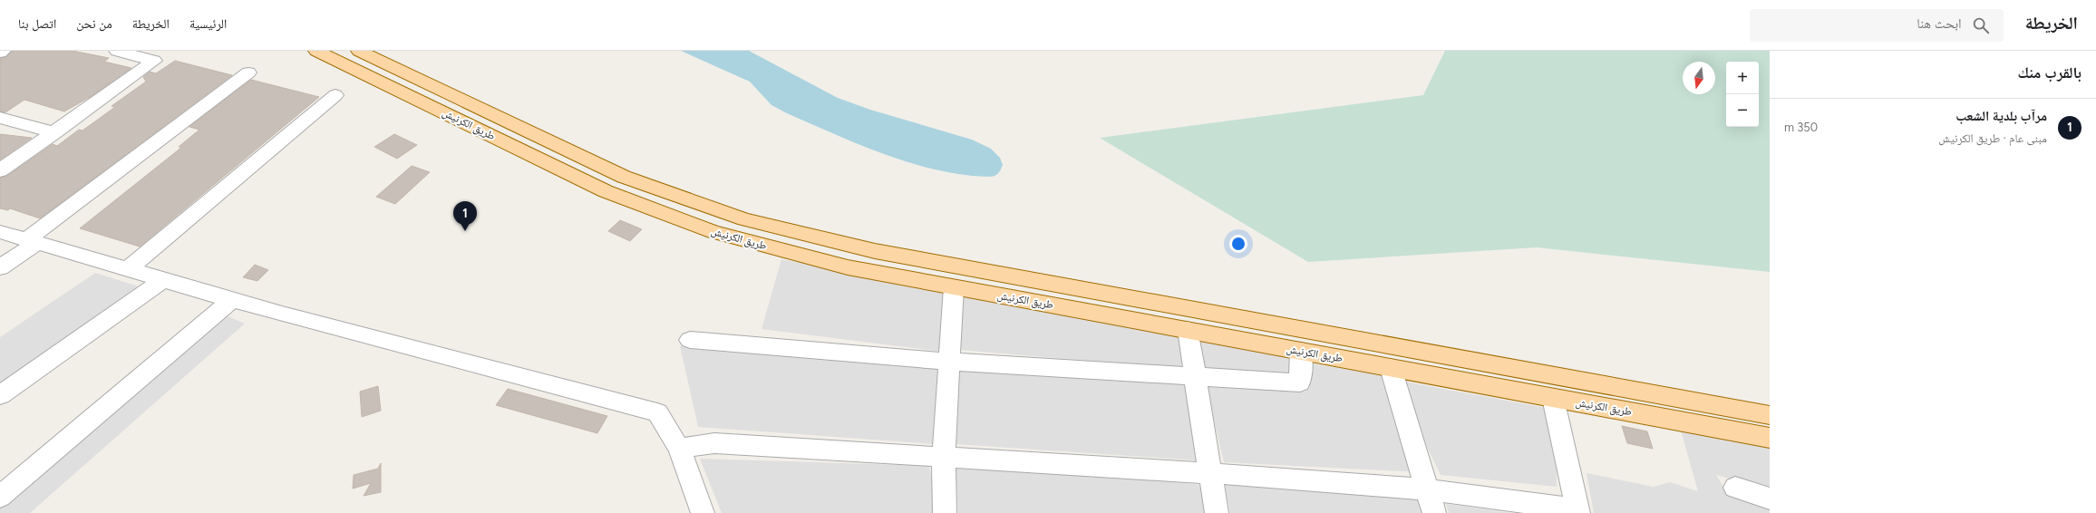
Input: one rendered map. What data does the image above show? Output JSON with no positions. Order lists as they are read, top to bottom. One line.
{"streets":{"main road":["طريق الكرنيش"]},"north":"bottom","page":{"header":"الخريطة","search":"ابحث هنا","nav":["الرئيسية","الخريطة","من نحن","اتصل بنا"],"heading":"بالقرب منك","map_buttons":["+","−"],"list":[{"mark":"1","name":"مرآب بلدية الشعب","note":"مبنى عام · طريق الكرنيش","value":"350 m"}],"pins":"1"}}
